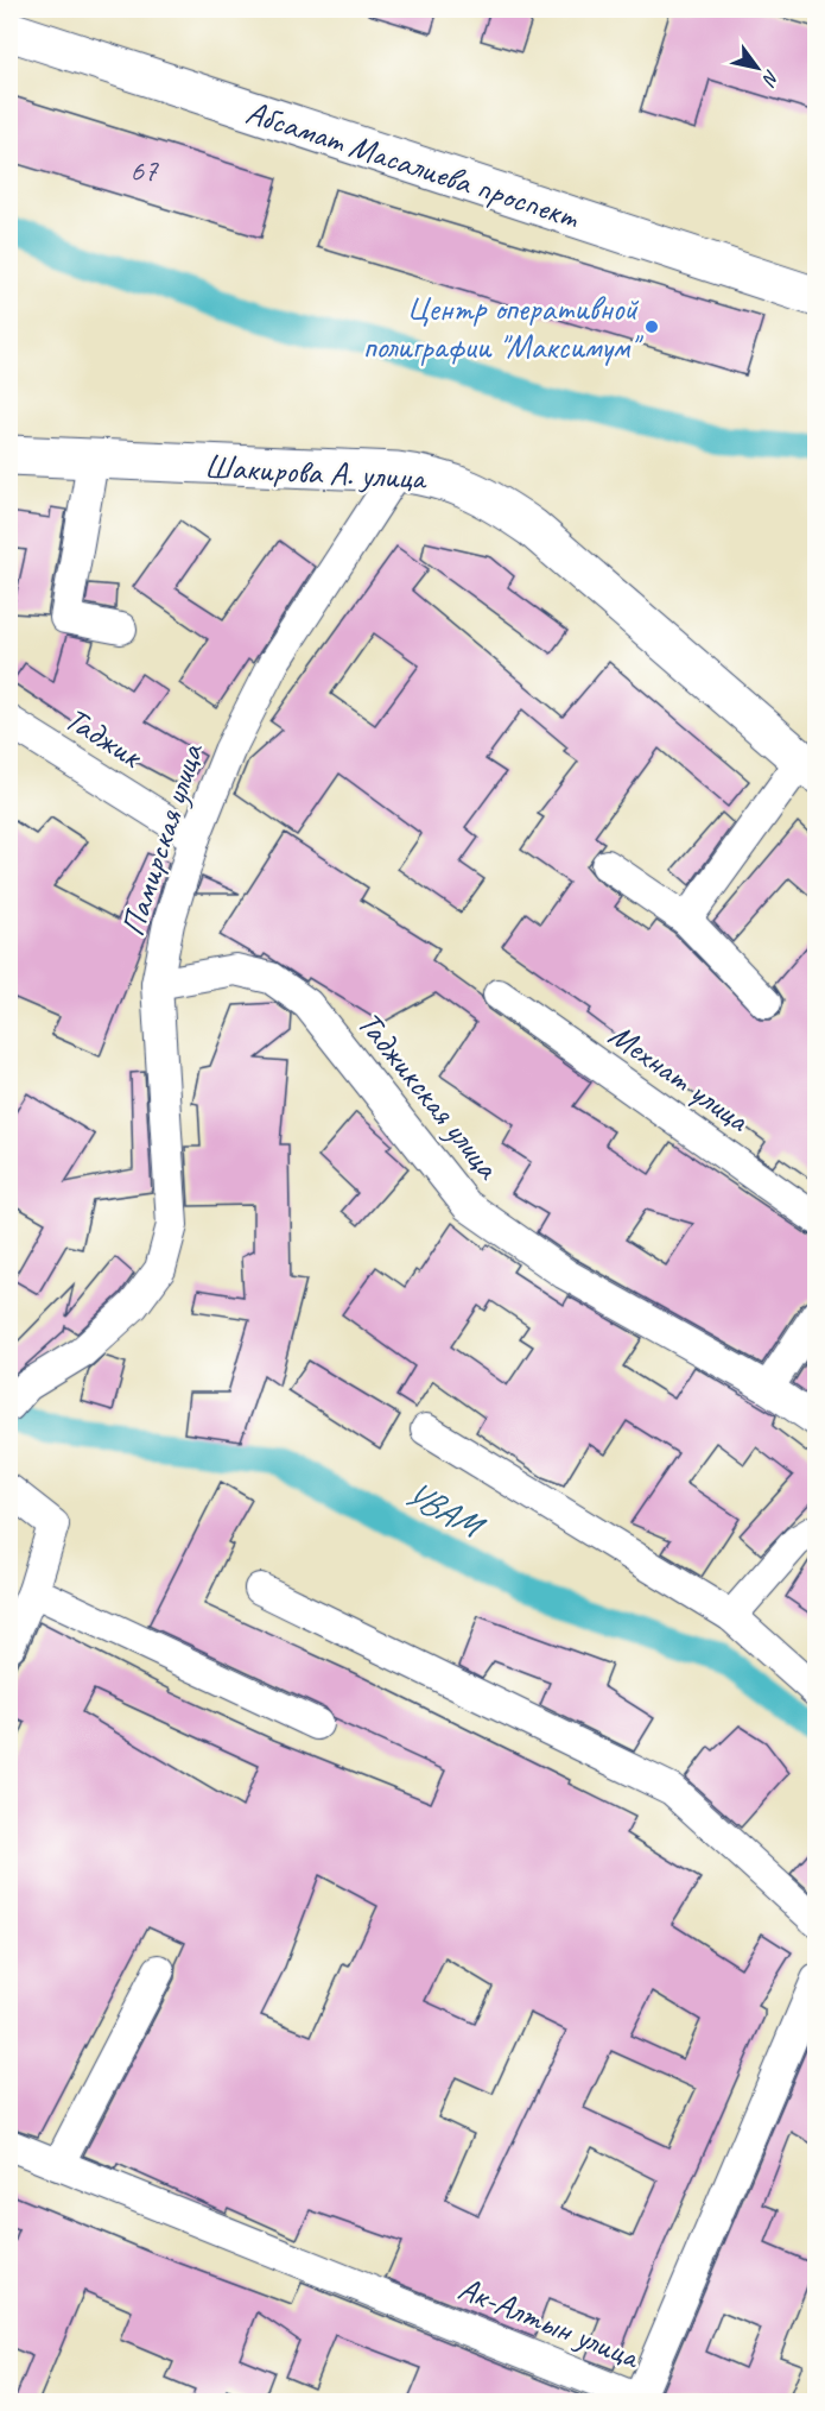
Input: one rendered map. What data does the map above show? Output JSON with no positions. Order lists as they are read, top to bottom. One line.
{"streets":{"main road":["Абсамат Масалиева проспект","Шакирова А. улица"],"street":["Таджик","Памирская улица","Мехнат улица","Таджикская улица","Ак-Алтын улица"]},"crossings":[["Шакирова А. улица","Памирская улица"],["Таджик","Памирская улица"],["Памирская улица","Таджикская улица"]],"water":["УВАМ"],"places":["Центр оперативной полиграфии \"Максимум\""],"house_numbers":["67"],"north":"bottom right"}
